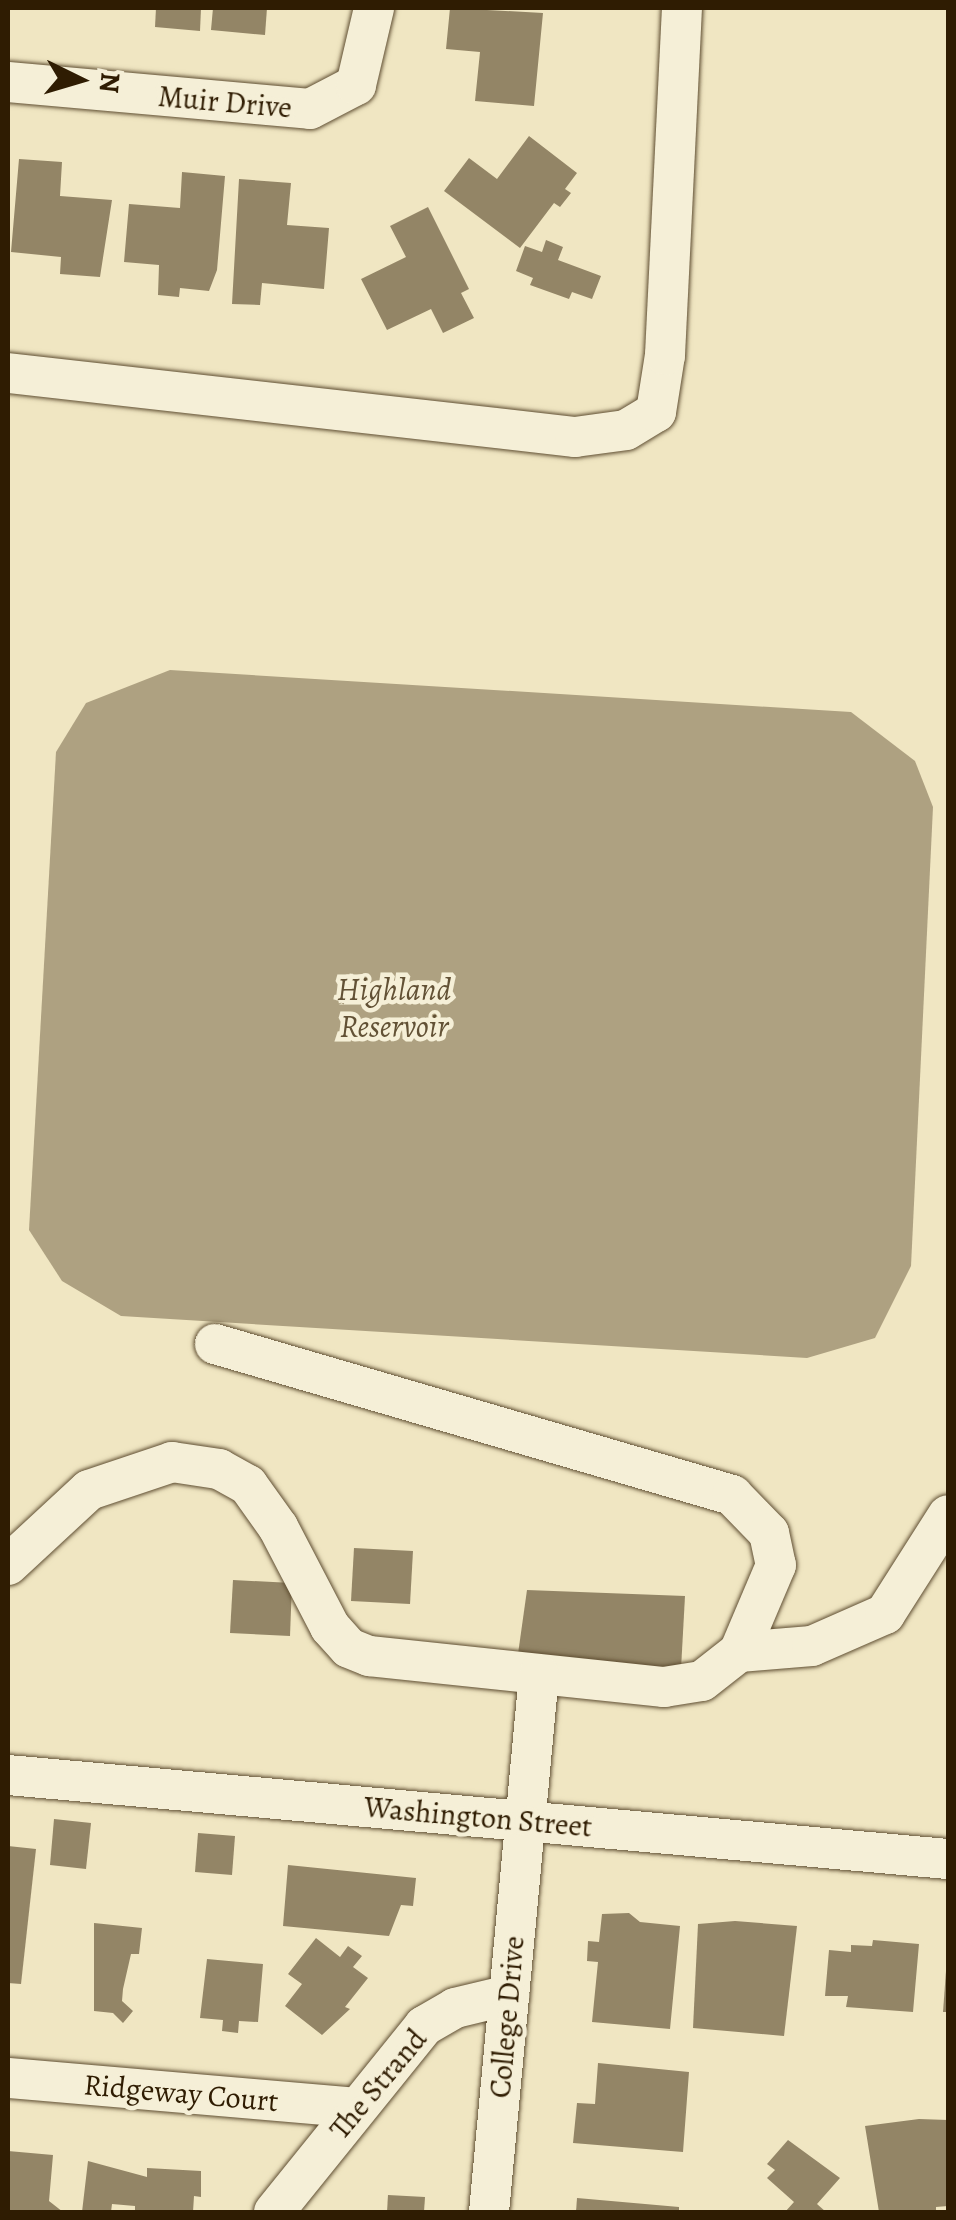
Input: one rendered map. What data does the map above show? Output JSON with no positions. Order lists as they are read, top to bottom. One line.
{"streets":{"street":["Muir Drive","Washington Street","College Drive","The Strand","Ridgeway Court"]},"crossings":[["Washington Street","College Drive"],["College Drive","The Strand"],["The Strand","Ridgeway Court"]],"water":["Highland Reservoir"],"north":"right"}
